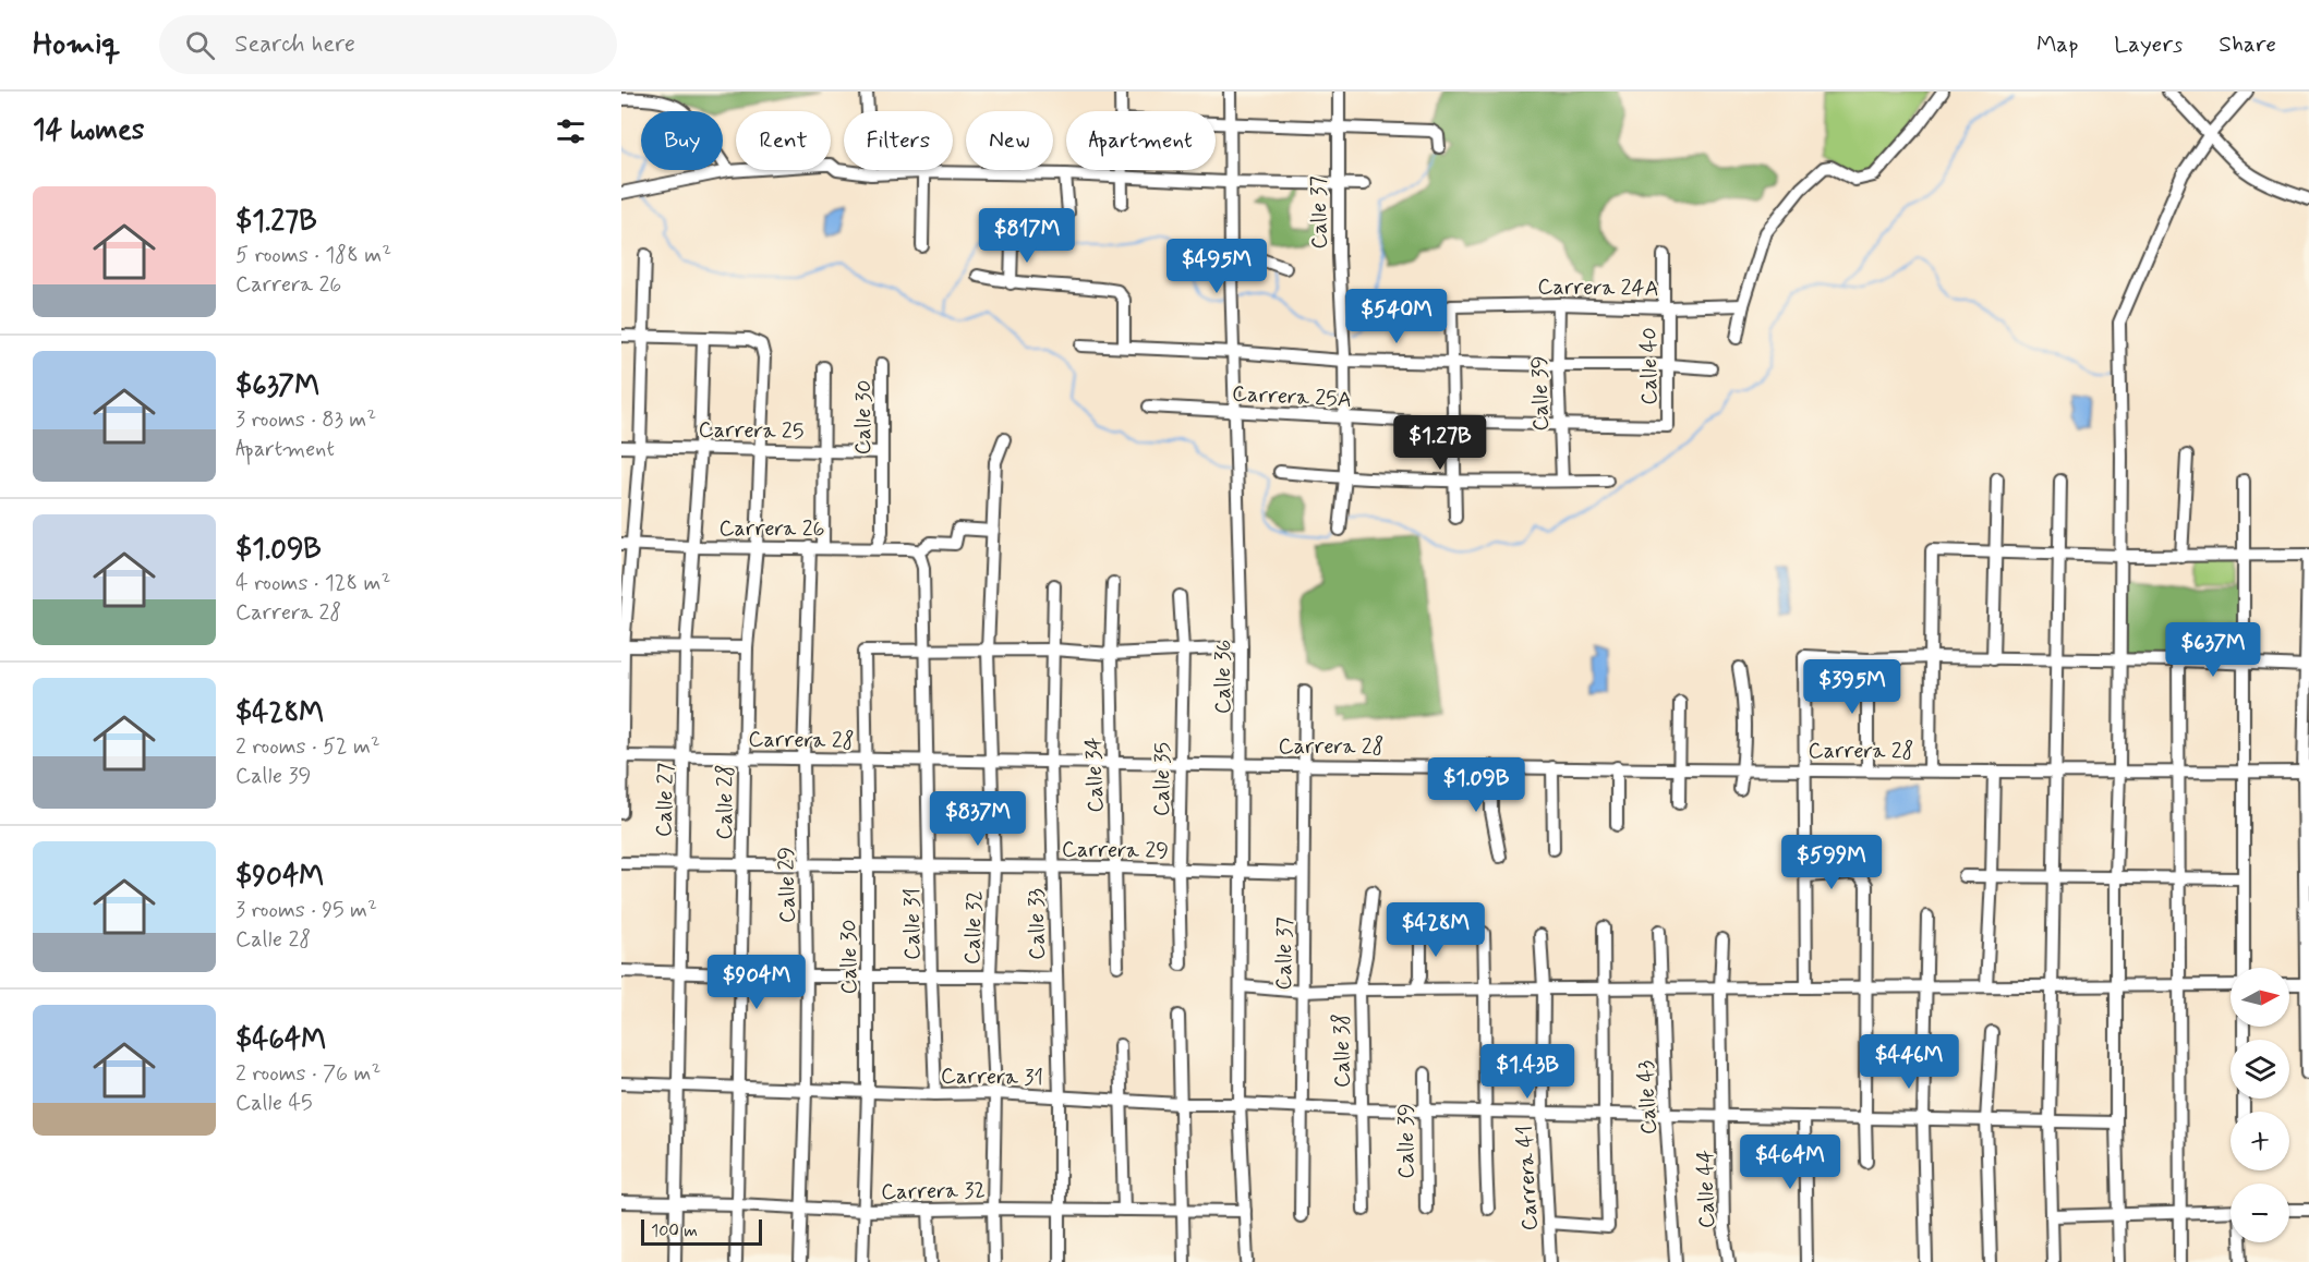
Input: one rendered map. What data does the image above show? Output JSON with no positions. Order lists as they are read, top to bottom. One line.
{"streets":{"street":["Calle 37","Carrera 24A","Calle 40","Calle 39","Carrera 25A","Calle 30","Carrera 25","Carrera 26","Calle 36","Carrera 28","Calle 34","Calle 35","Calle 27","Calle 28","Carrera 29","Calle 29","Calle 31","Calle 33","Calle 32","Calle 38","Carrera 31","Calle 43","Carrera 41","Calle 44","Carrera 32"]},"crossings":[["Calle 37","Carrera 25A"],["Calle 37","Carrera 28"],["Calle 37","Carrera 31"],["Carrera 24A","Calle 40"],["Carrera 24A","Calle 39"],["Calle 40","Carrera 25A"],["Calle 39","Carrera 25A"],["Calle 39","Carrera 31"],["Carrera 25A","Calle 36"],["Calle 30","Carrera 25"],["Calle 30","Carrera 26"],["Calle 30","Carrera 28"],["Calle 30","Carrera 29"],["Calle 30","Calle 31"],["Calle 30","Carrera 31"],["Calle 30","Carrera 32"],["Carrera 25","Calle 27"],["Carrera 25","Calle 28"],["Carrera 26","Calle 27"],["Carrera 26","Calle 28"],["Carrera 26","Calle 29"],["Carrera 26","Calle 31"],["Calle 36","Carrera 28"],["Calle 36","Carrera 29"],["Calle 36","Carrera 31"],["Calle 36","Carrera 32"],["Carrera 28","Calle 34"],["Carrera 28","Calle 35"],["Carrera 28","Calle 27"],["Carrera 28","Calle 28"],["Carrera 28","Calle 29"],["Carrera 28","Calle 31"],["Carrera 28","Calle 33"],["Carrera 28","Calle 32"],["Calle 34","Carrera 29"],["Calle 35","Carrera 29"],["Calle 27","Calle 28"],["Calle 27","Carrera 29"],["Calle 27","Carrera 31"],["Calle 27","Carrera 32"],["Calle 28","Carrera 29"],["Calle 28","Carrera 31"],["Calle 28","Carrera 32"],["Carrera 29","Calle 29"],["Carrera 29","Calle 31"],["Carrera 29","Calle 33"],["Carrera 29","Calle 32"],["Calle 29","Carrera 31"],["Calle 29","Carrera 32"],["Calle 31","Carrera 31"],["Calle 33","Carrera 31"],["Calle 33","Carrera 32"],["Calle 32","Carrera 31"],["Calle 32","Carrera 32"],["Calle 38","Carrera 31"],["Carrera 31","Calle 43"],["Carrera 31","Carrera 41"],["Carrera 31","Calle 44"]],"scale_bar":"100 m","north":"right","page":{"header":"Homiq","search":"Search here","nav":["Map","Layers","Share"],"heading":"14 homes","chip":["Buy","Rent","Filters","New","Apartment"],"list":[{"name":"$1.27B","note":"5 rooms · 188 m² · Carrera 26"},{"name":"$637M","note":"3 rooms · 83 m² · Apartment"},{"name":"$1.09B","note":"4 rooms · 128 m² · Carrera 28"},{"name":"$428M","note":"2 rooms · 52 m² · Calle 39"},{"name":"$904M","note":"3 rooms · 95 m² · Calle 28"},{"name":"$464M","note":"2 rooms · 76 m² · Calle 45"}],"price":["$817M","$495M","$540M","$1.27B","$637M","$395M","$1.09B","$837M","$599M","$428M","$904M","$446M","$1.43B","$464M"],"map_buttons":["+","−"],"scale":"100 m"}}
